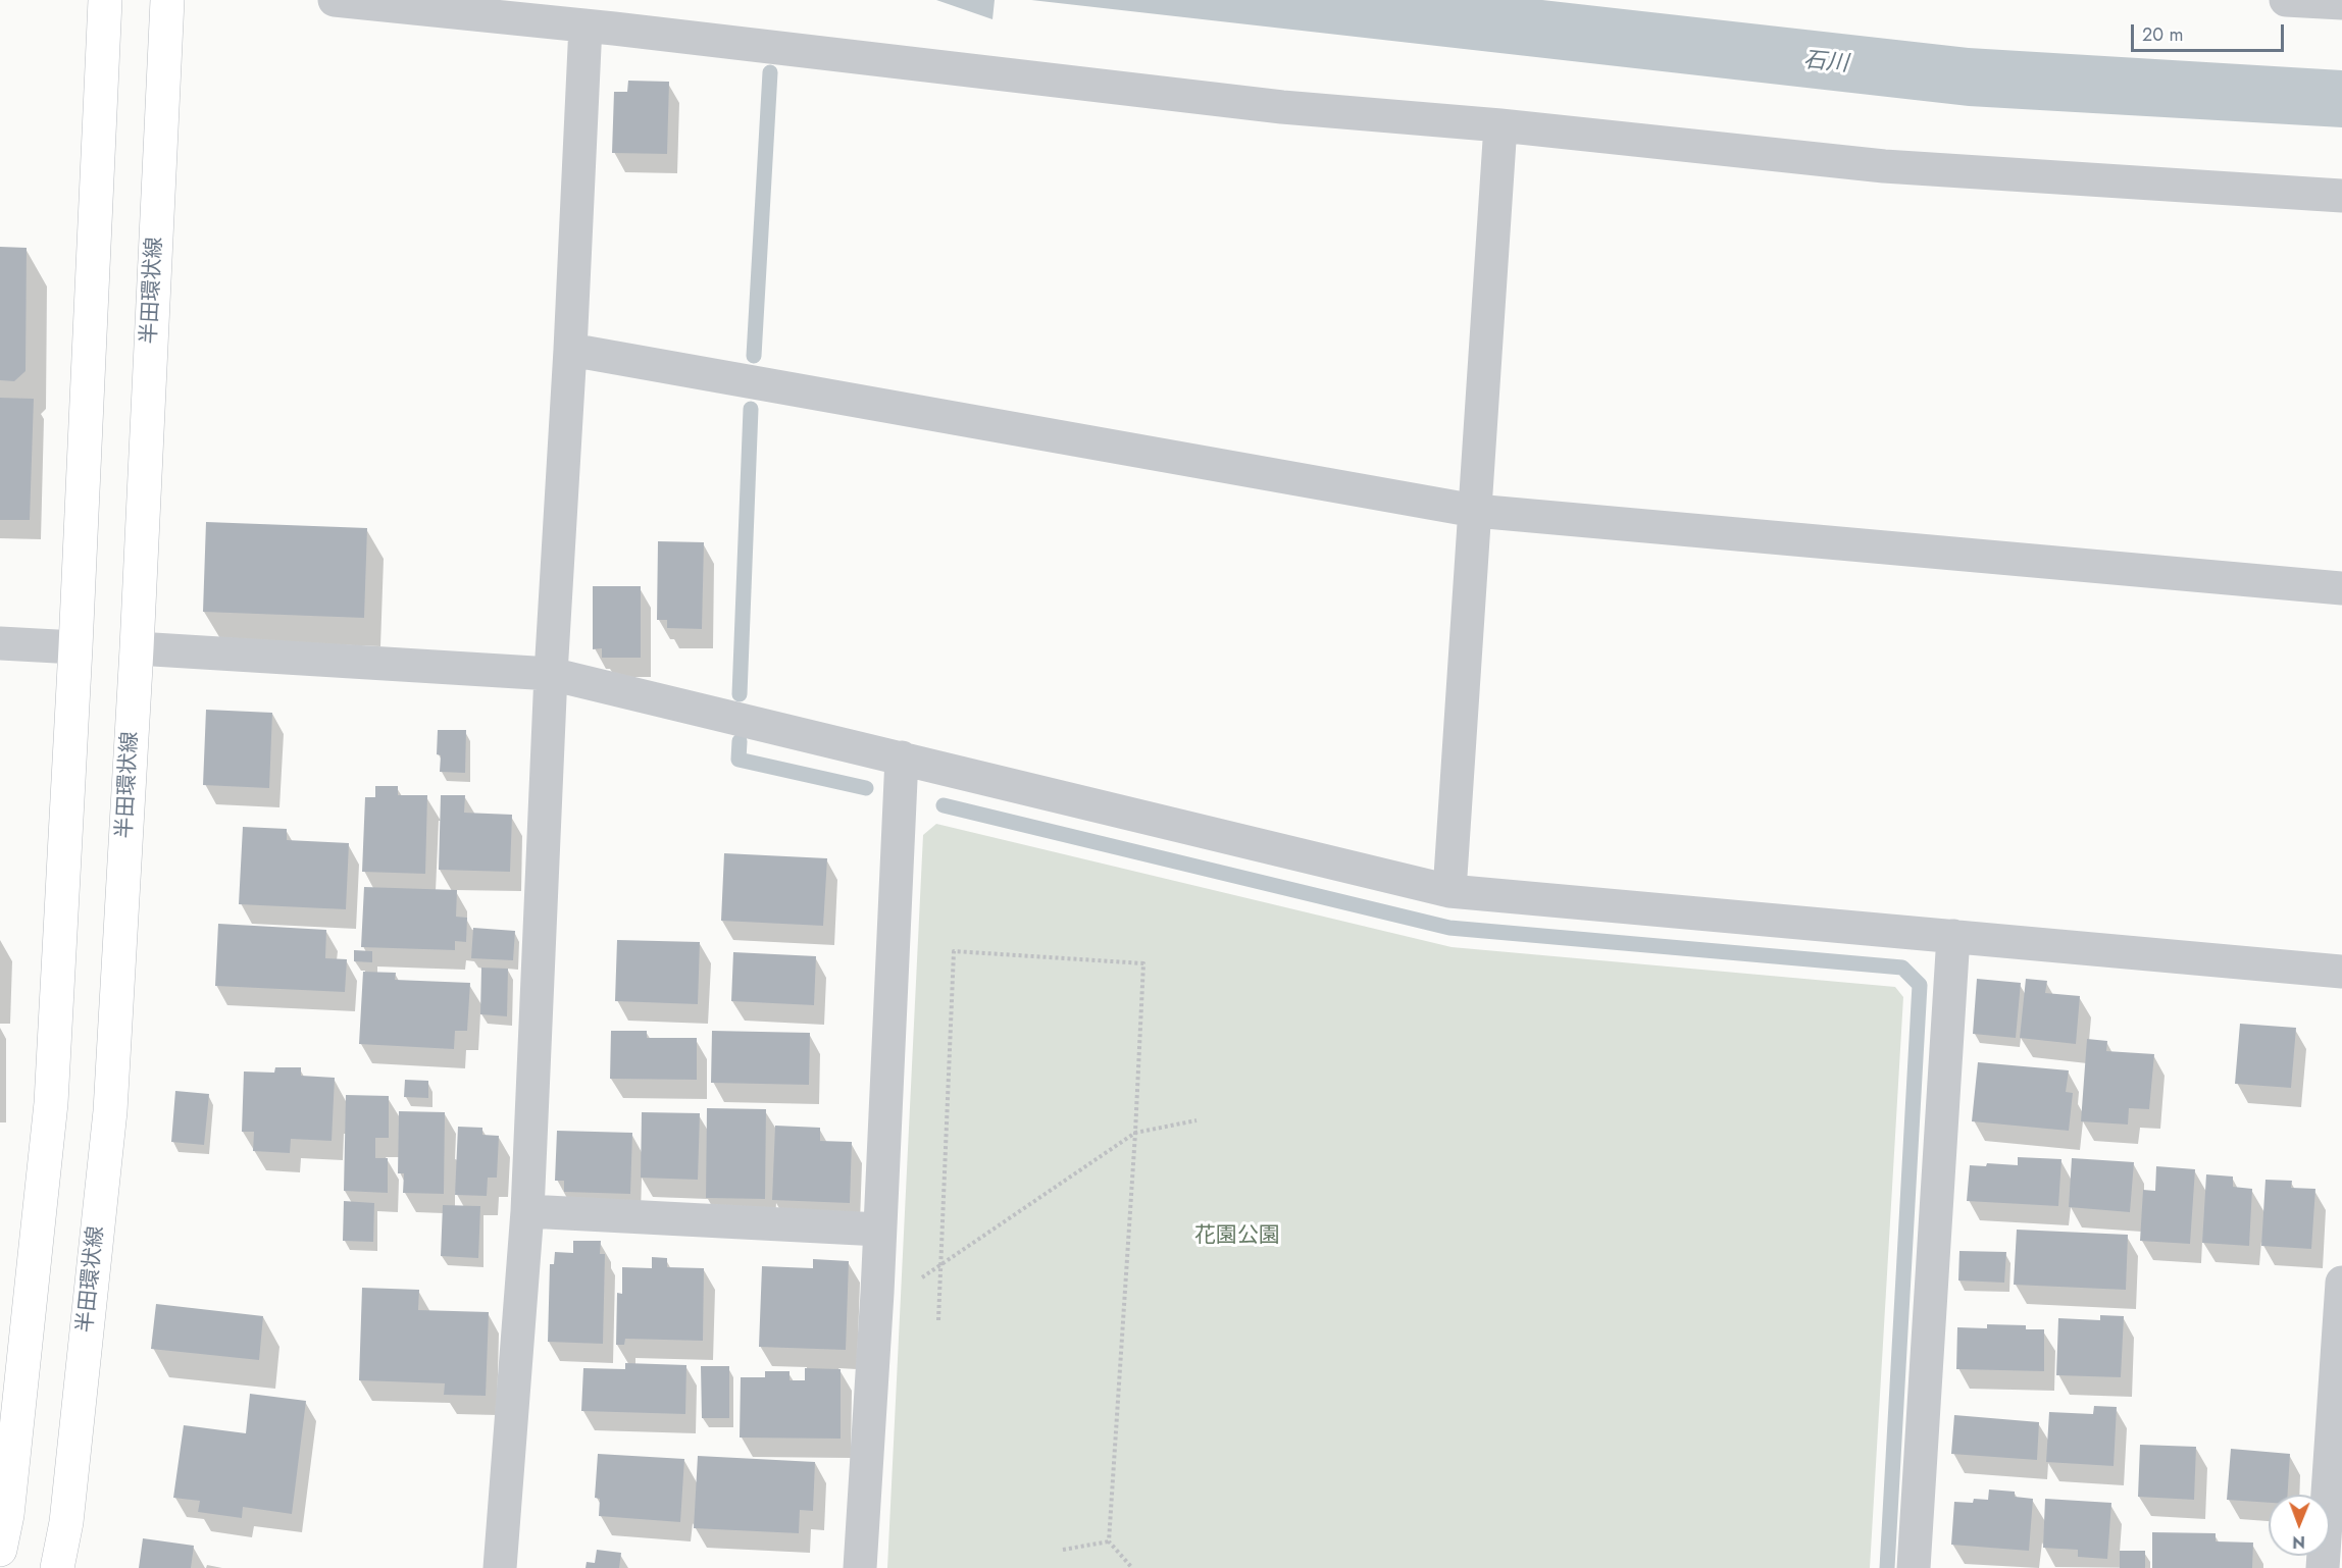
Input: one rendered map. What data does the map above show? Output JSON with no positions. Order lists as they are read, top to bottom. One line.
{"streets":{"main road":["半田環状線"]},"water":["石川"],"parks":["花園公園"],"scale_bar":"20 m","north":"bottom"}
